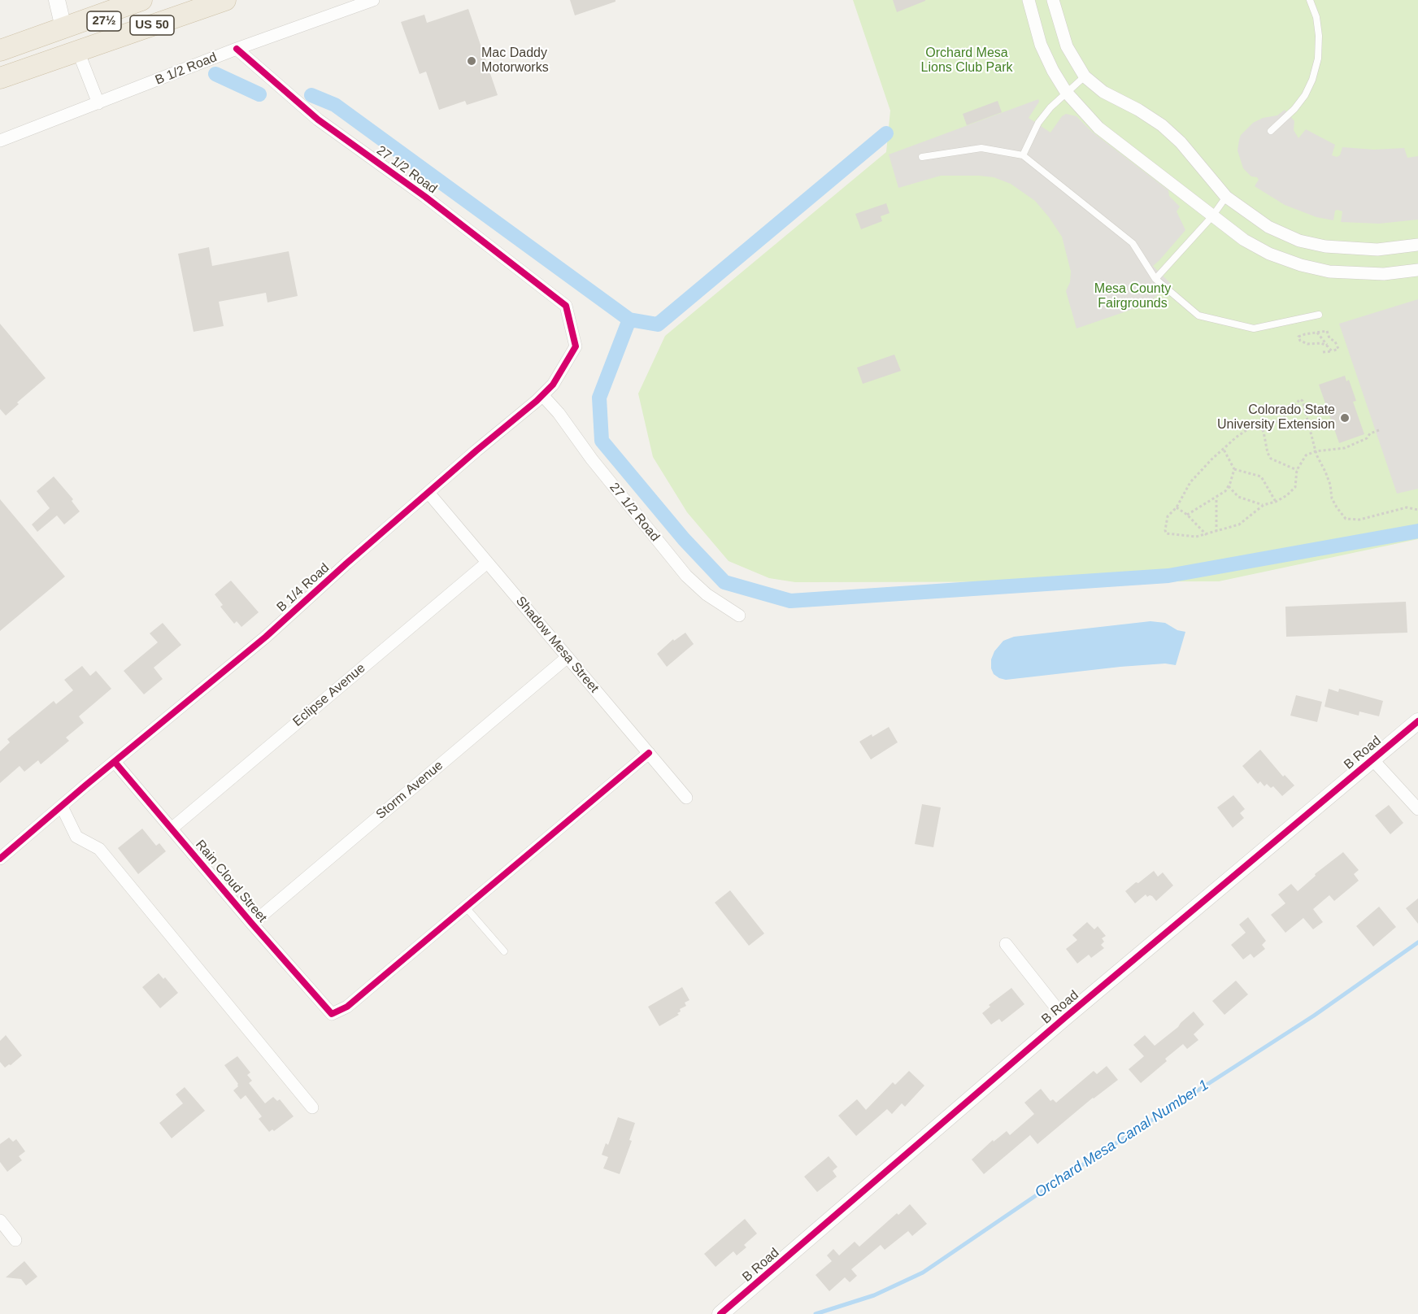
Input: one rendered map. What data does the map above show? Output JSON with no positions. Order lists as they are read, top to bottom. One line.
{"streets":{"highway":["27½","US 50"],"street":["B 1/2 Road","27 1/2 Road","B 1/4 Road","Shadow Mesa Street","Eclipse Avenue","B Road","Storm Avenue","Rain Cloud Street"]},"crossings":[["27½","US 50"],["B 1/2 Road","27 1/2 Road"],["27 1/2 Road","B 1/4 Road"],["B 1/4 Road","Shadow Mesa Street"],["B 1/4 Road","Rain Cloud Street"],["Shadow Mesa Street","Eclipse Avenue"],["Shadow Mesa Street","Storm Avenue"],["Eclipse Avenue","Rain Cloud Street"],["Storm Avenue","Rain Cloud Street"]],"water":["Orchard Mesa Canal Number 1"],"parks":["Orchard Mesa Lions Club Park","Mesa County Fairgrounds"],"places":["Mac Daddy Motorworks","Colorado State University Extension"]}
